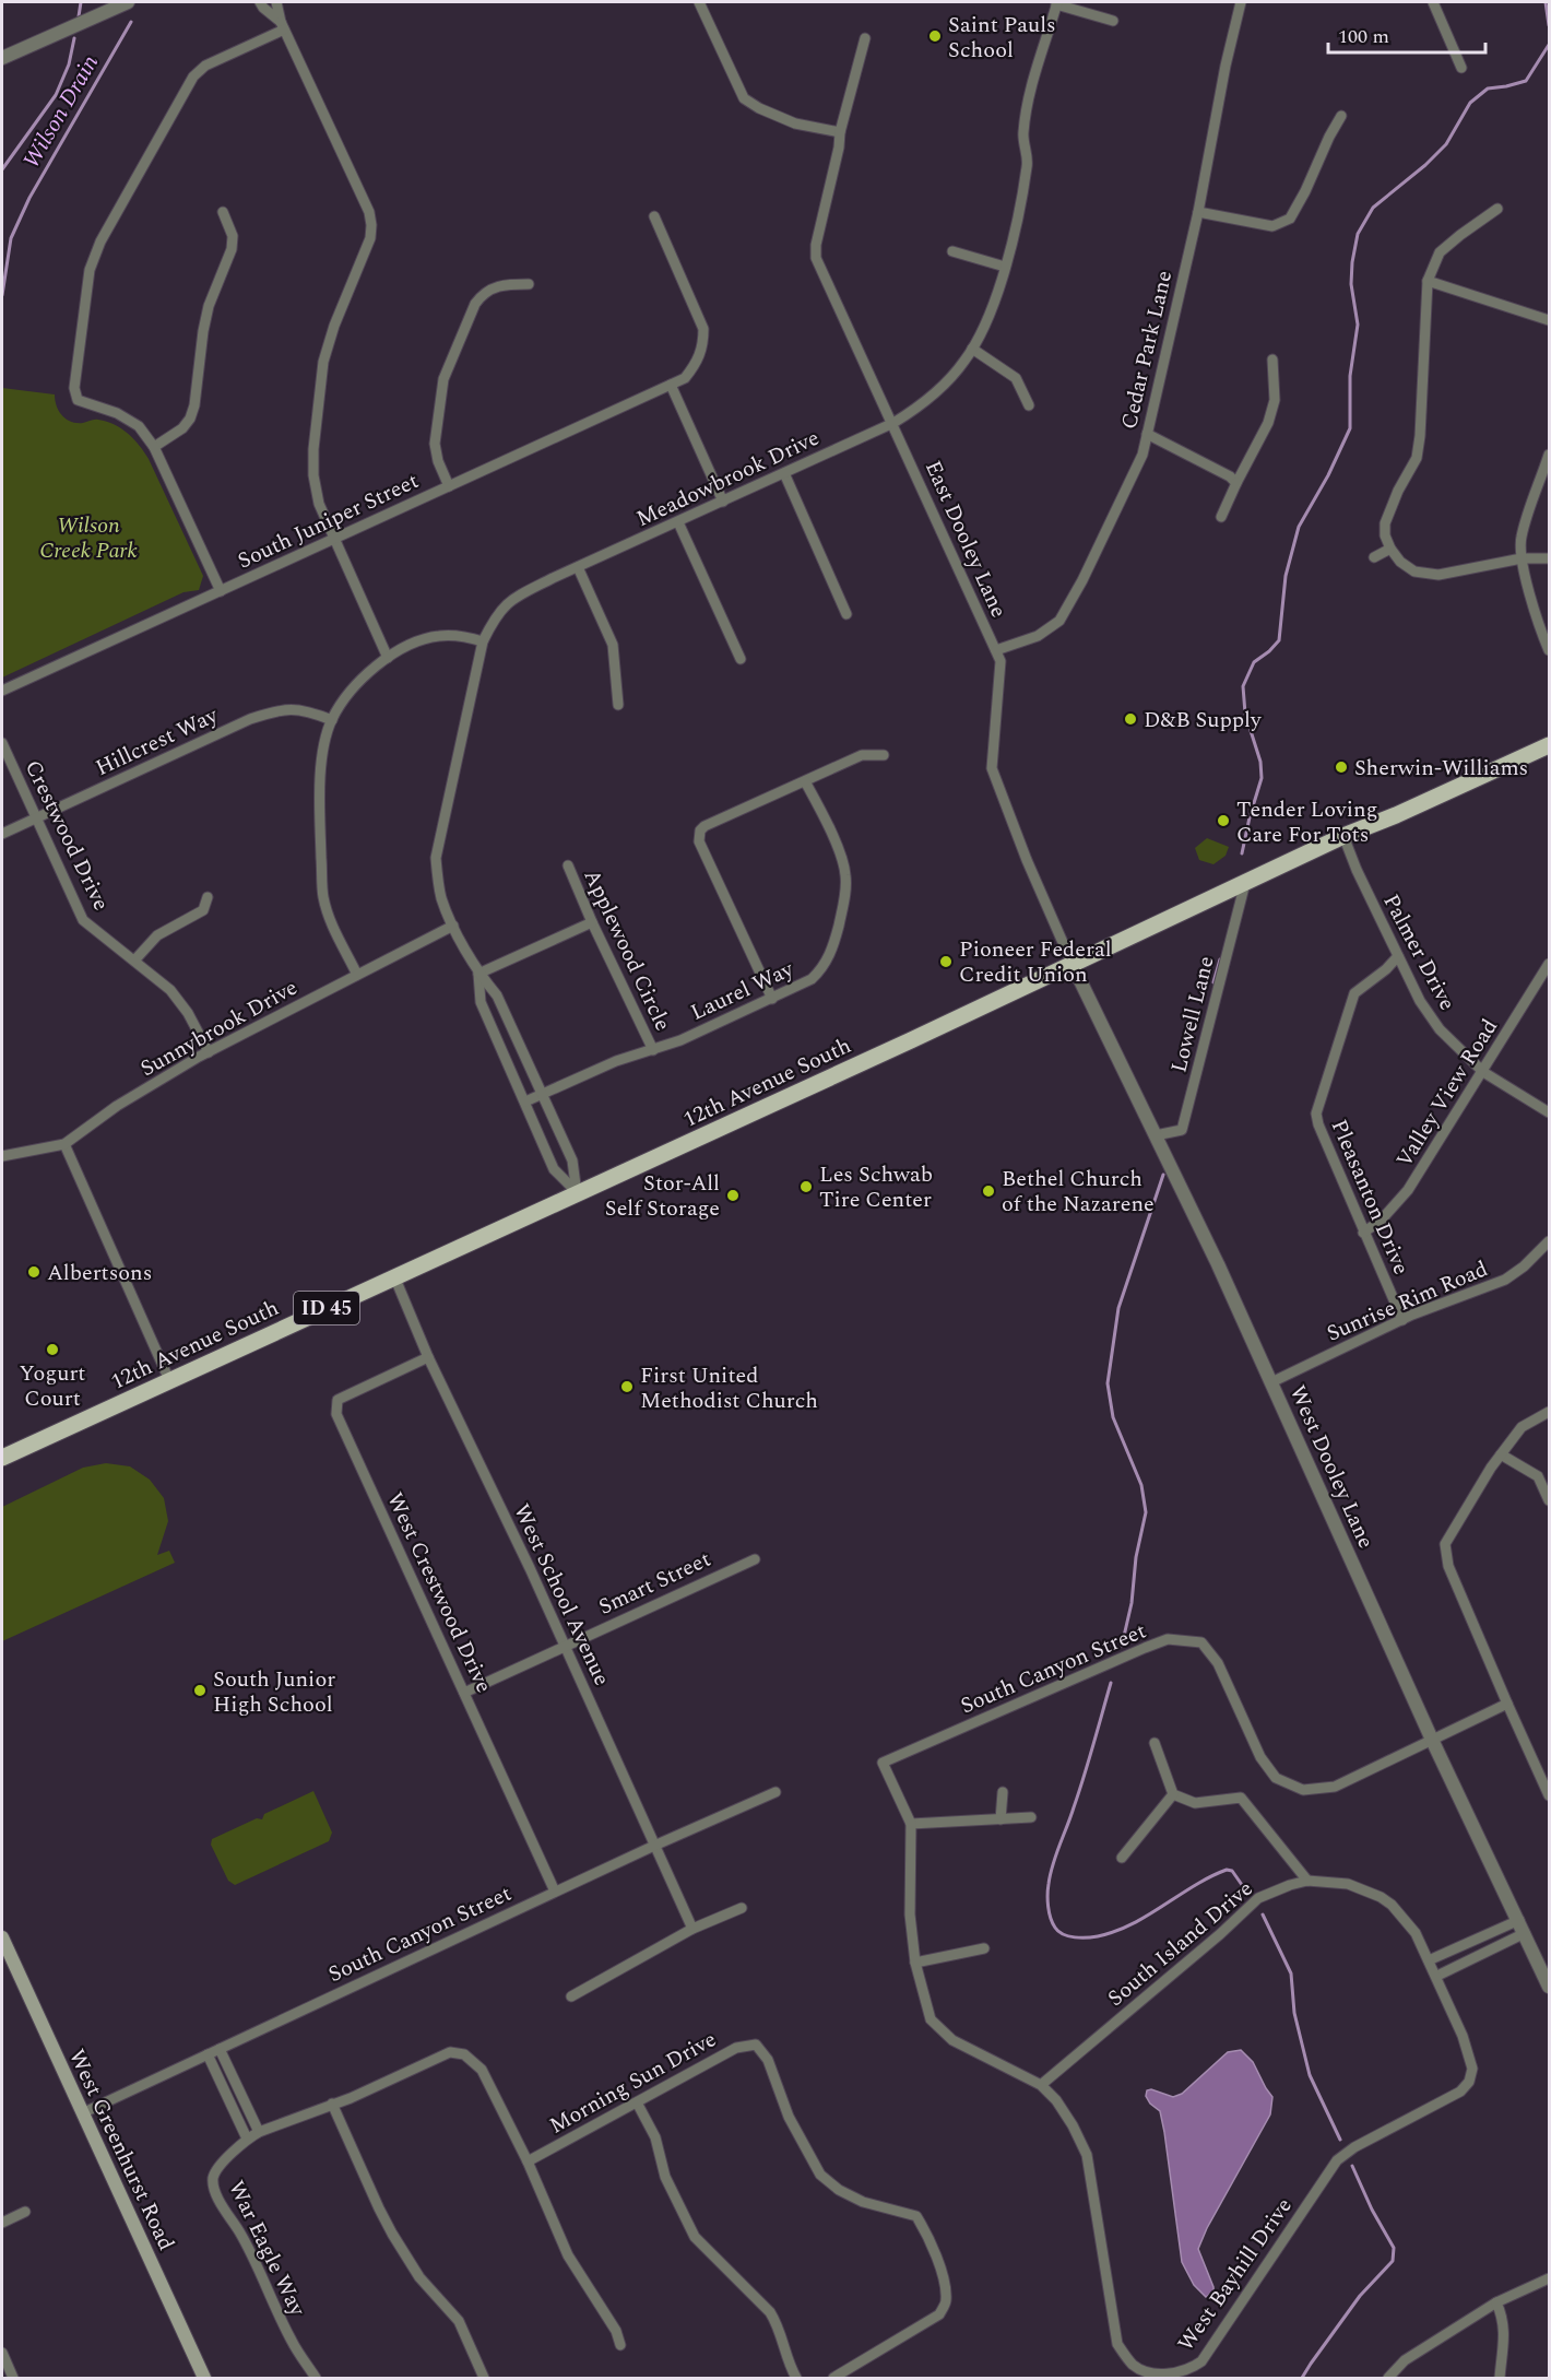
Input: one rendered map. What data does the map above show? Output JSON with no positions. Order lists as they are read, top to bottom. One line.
{"streets":{"main road":["12th Avenue South","ID 45","West Greenhurst Road"],"street":["Cedar Park Lane","Meadowbrook Drive","South Juniper Street","East Dooley Lane","Hillcrest Way","Crestwood Drive","Applewood Circle","Palmer Drive","Laurel Way","Lowell Lane","Sunnybrook Drive","Valley View Road","Pleasanton Drive","Sunrise Rim Road","West Dooley Lane","Smart Street","West Crestwood Drive","West School Avenue","South Canyon Street","South Island Drive","Morning Sun Drive","War Eagle Way","West Bayhill Drive"]},"crossings":[["Cedar Park Lane","East Dooley Lane"],["Meadowbrook Drive","East Dooley Lane"],["Meadowbrook Drive","Laurel Way"],["Meadowbrook Drive","Sunnybrook Drive"],["Meadowbrook Drive","12th Avenue South"],["East Dooley Lane","12th Avenue South"],["East Dooley Lane","West Dooley Lane"],["Hillcrest Way","Crestwood Drive"],["Crestwood Drive","Sunnybrook Drive"],["Applewood Circle","Laurel Way"],["Palmer Drive","12th Avenue South"],["Palmer Drive","Valley View Road"],["Palmer Drive","Pleasanton Drive"],["Lowell Lane","12th Avenue South"],["Lowell Lane","West Dooley Lane"],["12th Avenue South","West Dooley Lane"],["12th Avenue South","West School Avenue"],["Valley View Road","Pleasanton Drive"],["Pleasanton Drive","Sunrise Rim Road"],["Sunrise Rim Road","West Dooley Lane"],["West Dooley Lane","South Canyon Street"],["Smart Street","West Crestwood Drive"],["Smart Street","West School Avenue"],["West Crestwood Drive","West School Avenue"],["West Crestwood Drive","South Canyon Street"],["West School Avenue","South Canyon Street"],["South Canyon Street","West Greenhurst Road"],["South Canyon Street","West Bayhill Drive"],["South Island Drive","West Bayhill Drive"]],"water":["Wilson Drain"],"parks":["Wilson Creek Park"],"places":["Saint Pauls School","D&B Supply","Sherwin-Williams","Tender Loving Care For Tots","Pioneer Federal Credit Union","Les Schwab Tire Center","Bethel Church of the Nazarene","Stor-All Self Storage","Albertsons","Yogurt Court","First United Methodist Church","South Junior High School"],"scale_bar":"100 m"}
